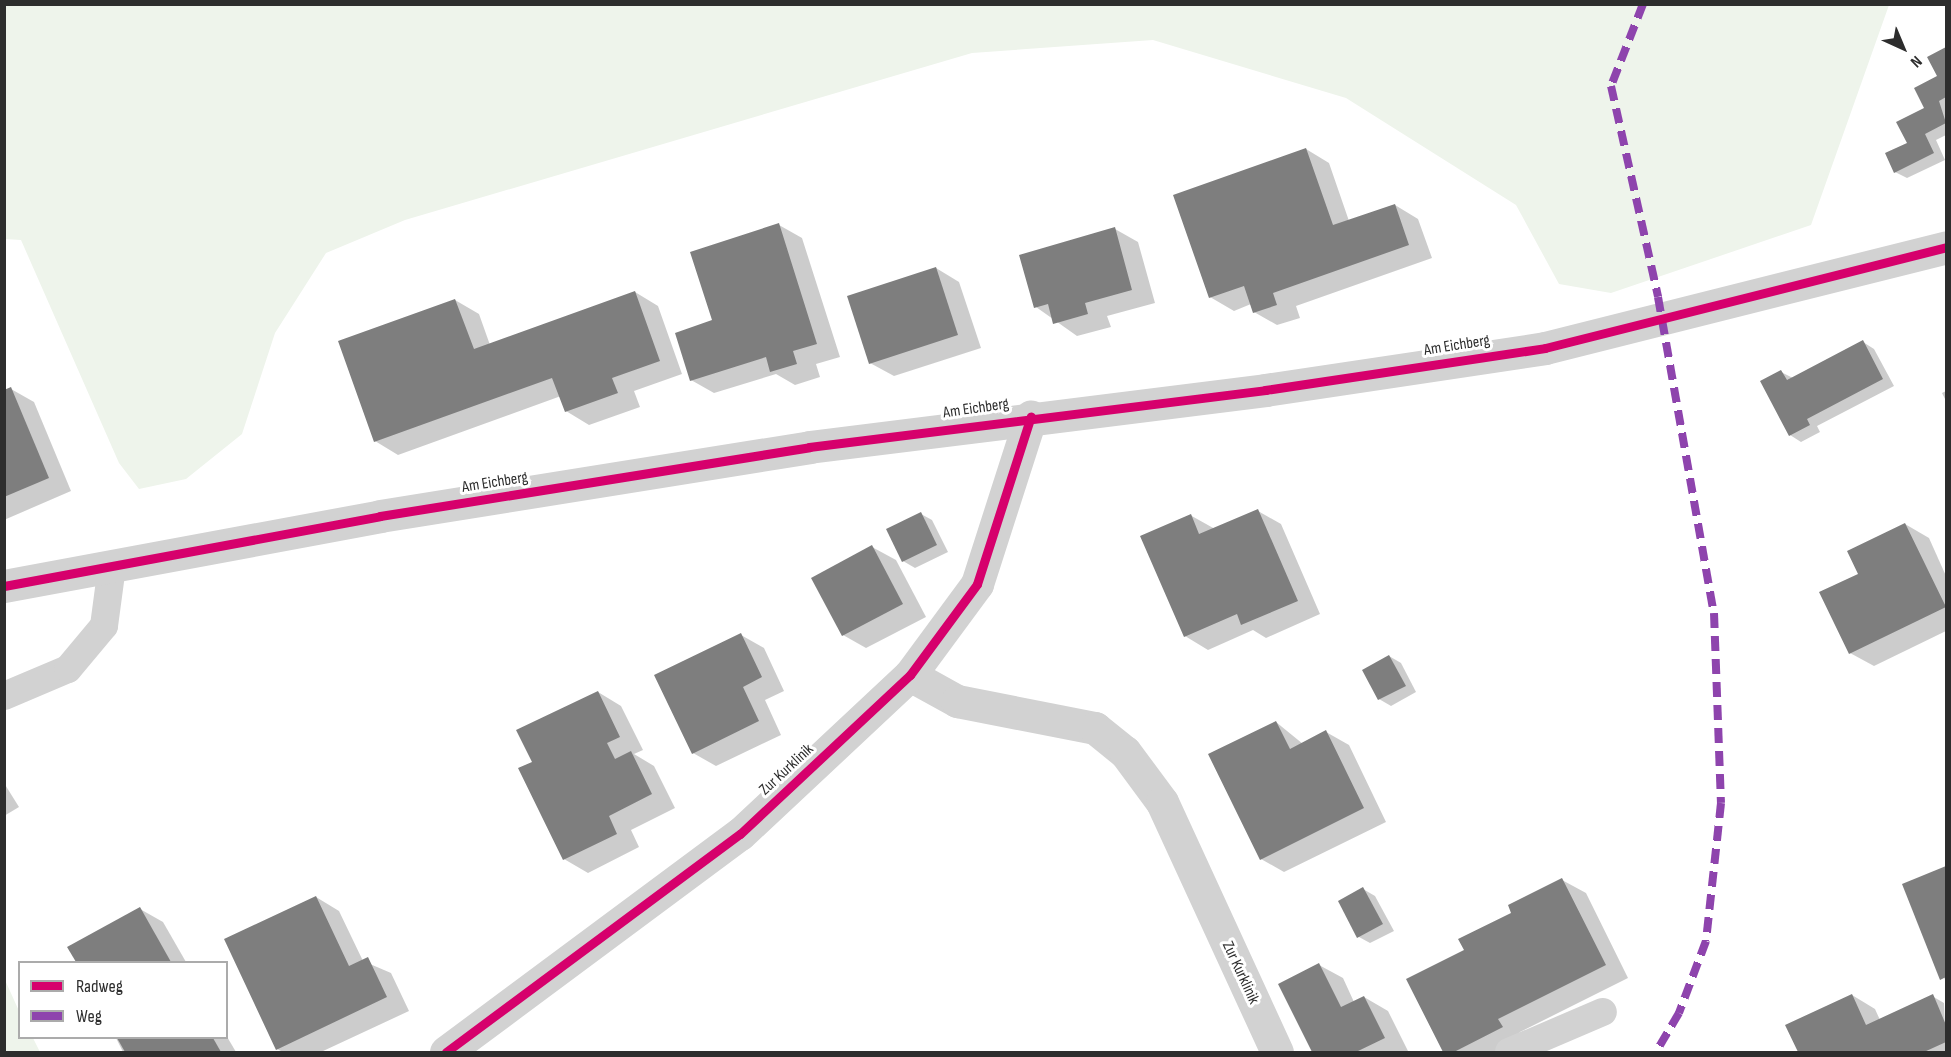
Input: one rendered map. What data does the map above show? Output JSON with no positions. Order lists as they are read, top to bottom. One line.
{"streets":{"street":["Am Eichberg","Zur Kurklinik"]},"crossings":[["Am Eichberg","Zur Kurklinik"]],"legend":["Radweg","Weg"],"north":"bottom right"}
